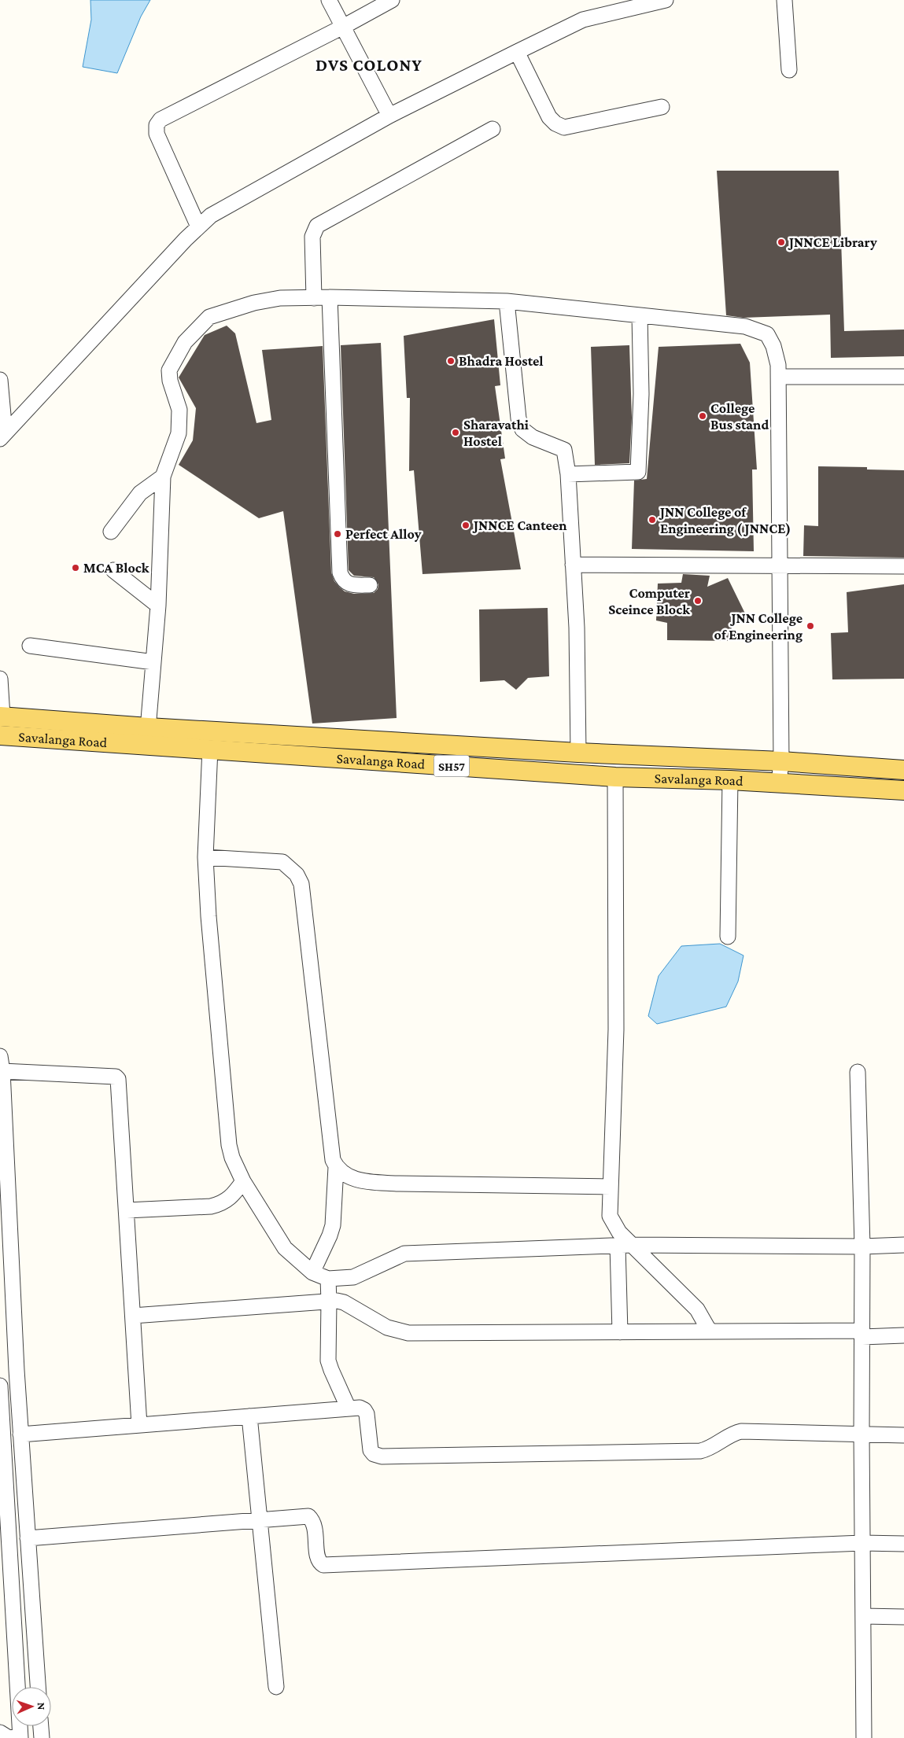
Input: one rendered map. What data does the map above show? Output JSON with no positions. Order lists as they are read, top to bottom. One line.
{"streets":{"main road":["Savalanga Road","SH57"]},"districts":["DVS COLONY"],"places":["JNNCE Library","Bhadra Hostel","College Bus stand","Sharavathi Hostel","JNN College of Engineering ( JNNCE)","JNNCE Canteen","Perfect Alloy","MCA Block","Computer Sceince Block","JNN College of Engineering"],"north":"right"}
